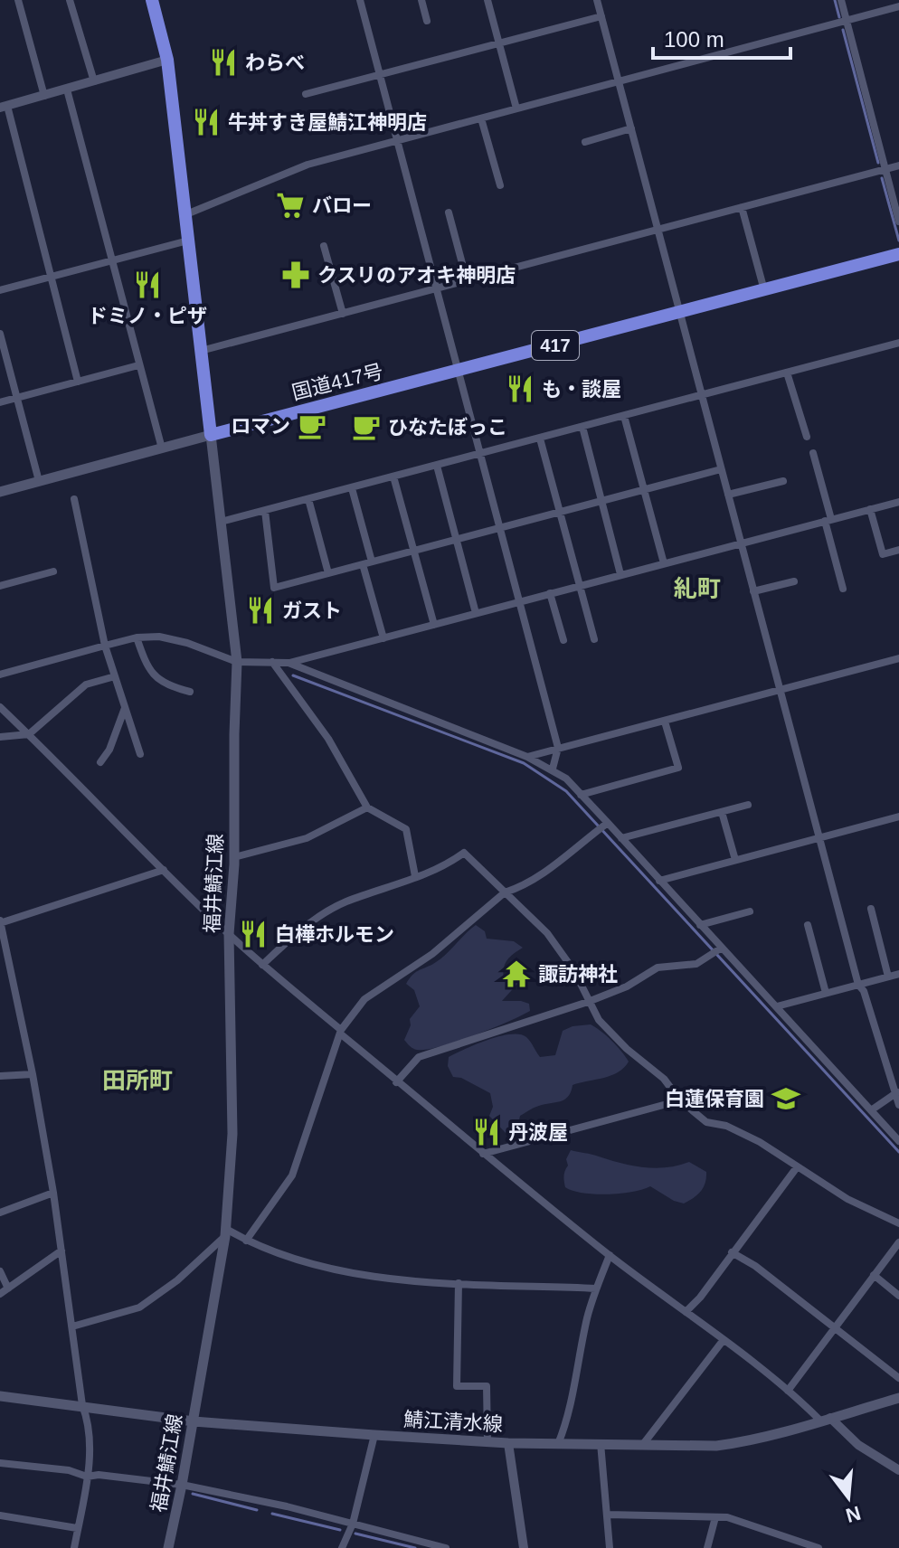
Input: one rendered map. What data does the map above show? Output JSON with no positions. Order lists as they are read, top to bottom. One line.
{"streets":{"highway":["417","国道417号"],"main road":["福井鯖江線","鯖江清水線"]},"crossings":[["国道417号","福井鯖江線"],["福井鯖江線","鯖江清水線"]],"districts":["糺町","田所町"],"places":{"restaurant":["わらべ","牛丼すき屋鯖江神明店","ドミノ・ピザ","も・談屋","ガスト","白樺ホルモン","丹波屋"],"supermarket":["バロー"],"pharmacy":["クスリのアオキ神明店"],"cafe":["ロマン","ひなたぼっこ"],"temple":["諏訪神社"],"school or university":["白蓮保育園"]},"scale_bar":"100 m","north":"bottom"}
